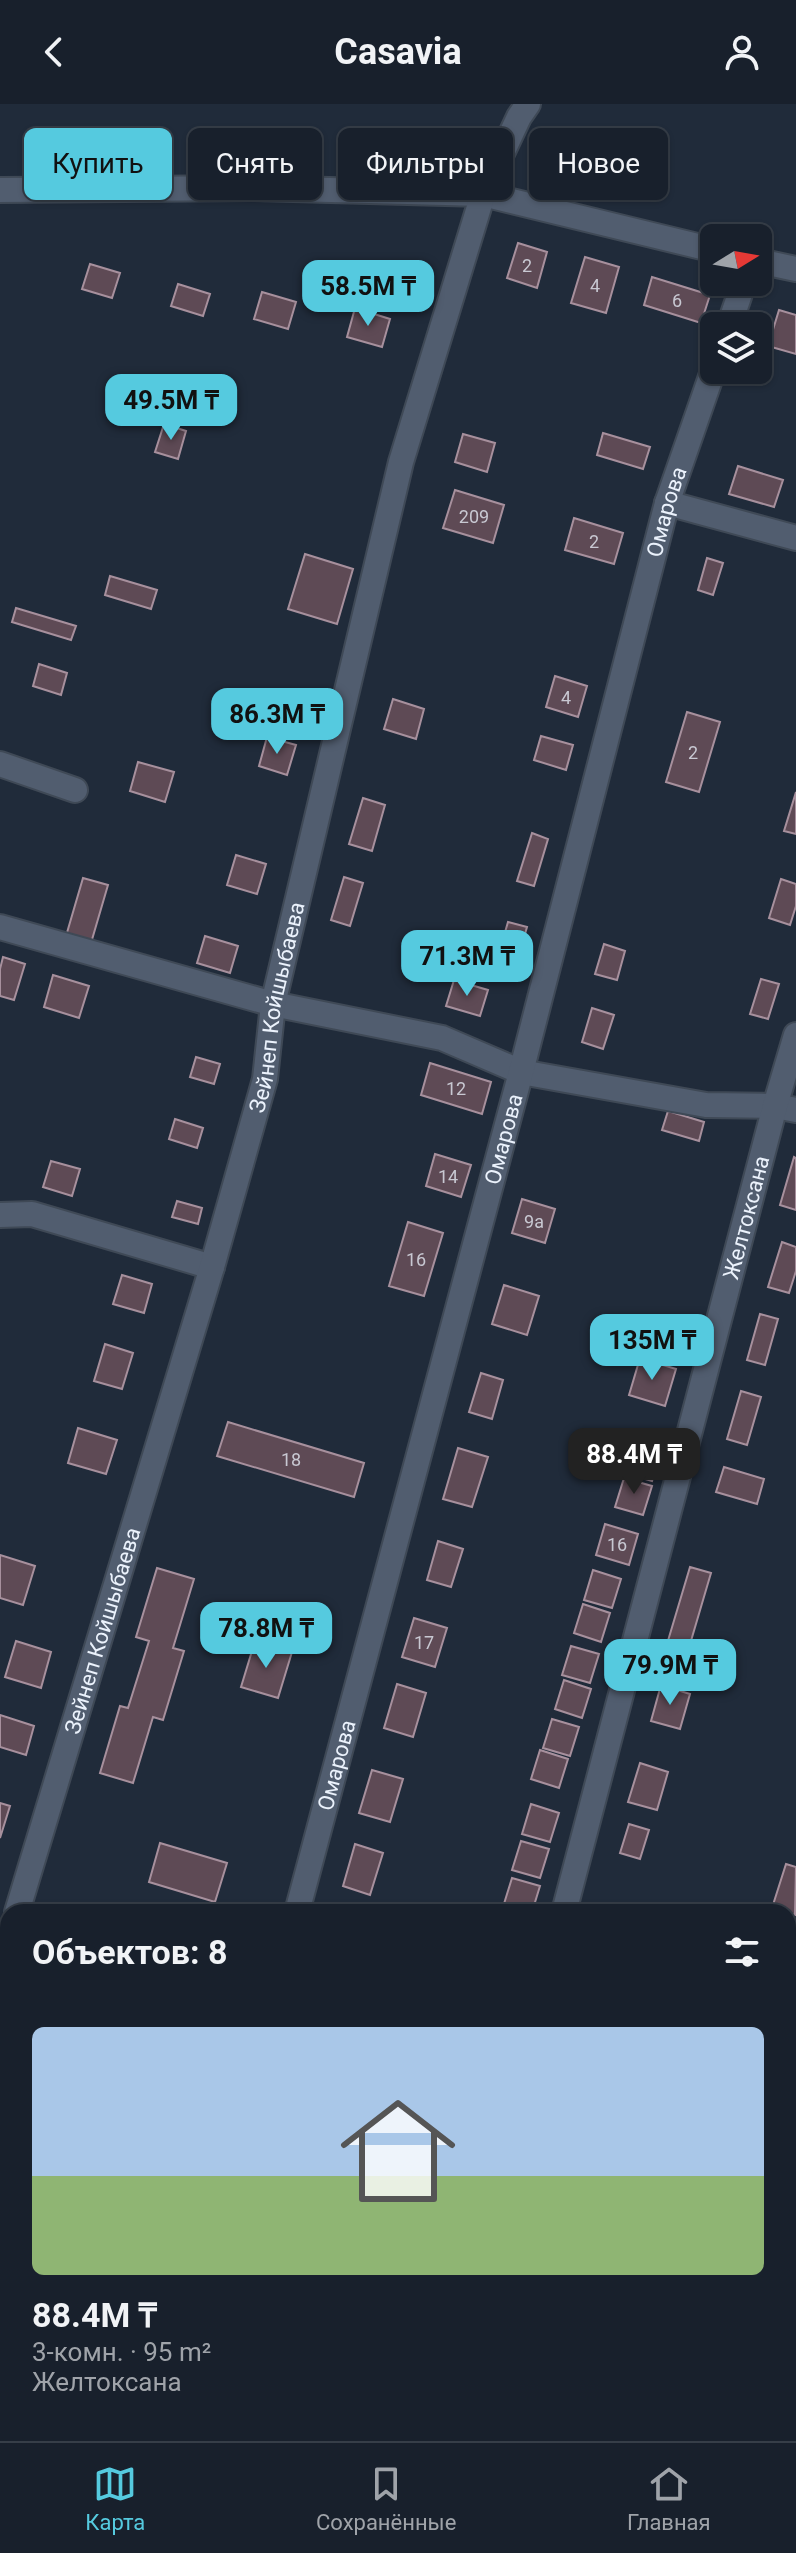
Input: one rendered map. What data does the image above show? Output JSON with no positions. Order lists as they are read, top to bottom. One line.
{"streets":{"street":["Омарова","Зейнеп Койшыбаева","Желтоксана"]},"house_numbers":["2","4","6","209","2","4","2","12","14","9а","16","18","16","17"],"north":"right","page":{"header":"Casavia","chip":["Купить","Снять","Фильтры","Новое"],"price":["58.5M ₸","49.5M ₸","86.3M ₸","71.3M ₸","135M ₸","88.4M ₸","78.8M ₸","79.9M ₸"],"heading":"Объектов: 8","list":[{"name":"88.4M ₸","note":"3-комн. · 95 m² · Желтоксана"}],"tabs":["Карта","Сохранённые","Главная"]}}
